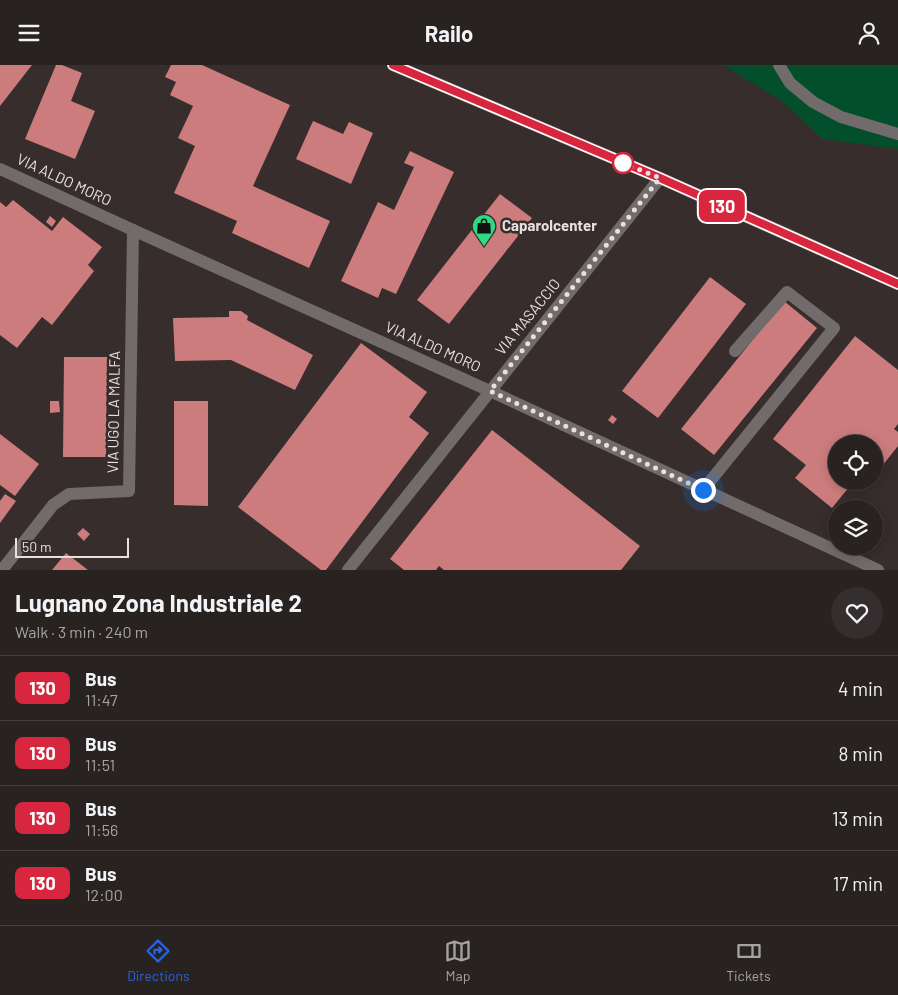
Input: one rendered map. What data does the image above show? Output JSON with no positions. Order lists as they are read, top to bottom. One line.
{"streets":{"street":["VIA ALDO MORO","VIA MASACCIO","VIA UGO LA MALFA"]},"crossings":[["VIA ALDO MORO","VIA MASACCIO"],["VIA ALDO MORO","VIA UGO LA MALFA"]],"places":{"shop":["Caparolcenter"]},"lines":["bus line 130"],"scale_bar":"50 m","page":{"header":"Railo","on_map":"130","scale":"50 m","heading":["Lugnano Zona Industriale 2","Walk · 3 min · 240 m"],"list":[{"mark":"130","name":"Bus","note":"11:47","value":"4 min"},{"mark":"130","name":"Bus","note":"11:51","value":"8 min"},{"mark":"130","name":"Bus","note":"11:56","value":"13 min"},{"mark":"130","name":"Bus","note":"12:00","value":"17 min"}],"tabs":["Directions","Map","Tickets"]}}
